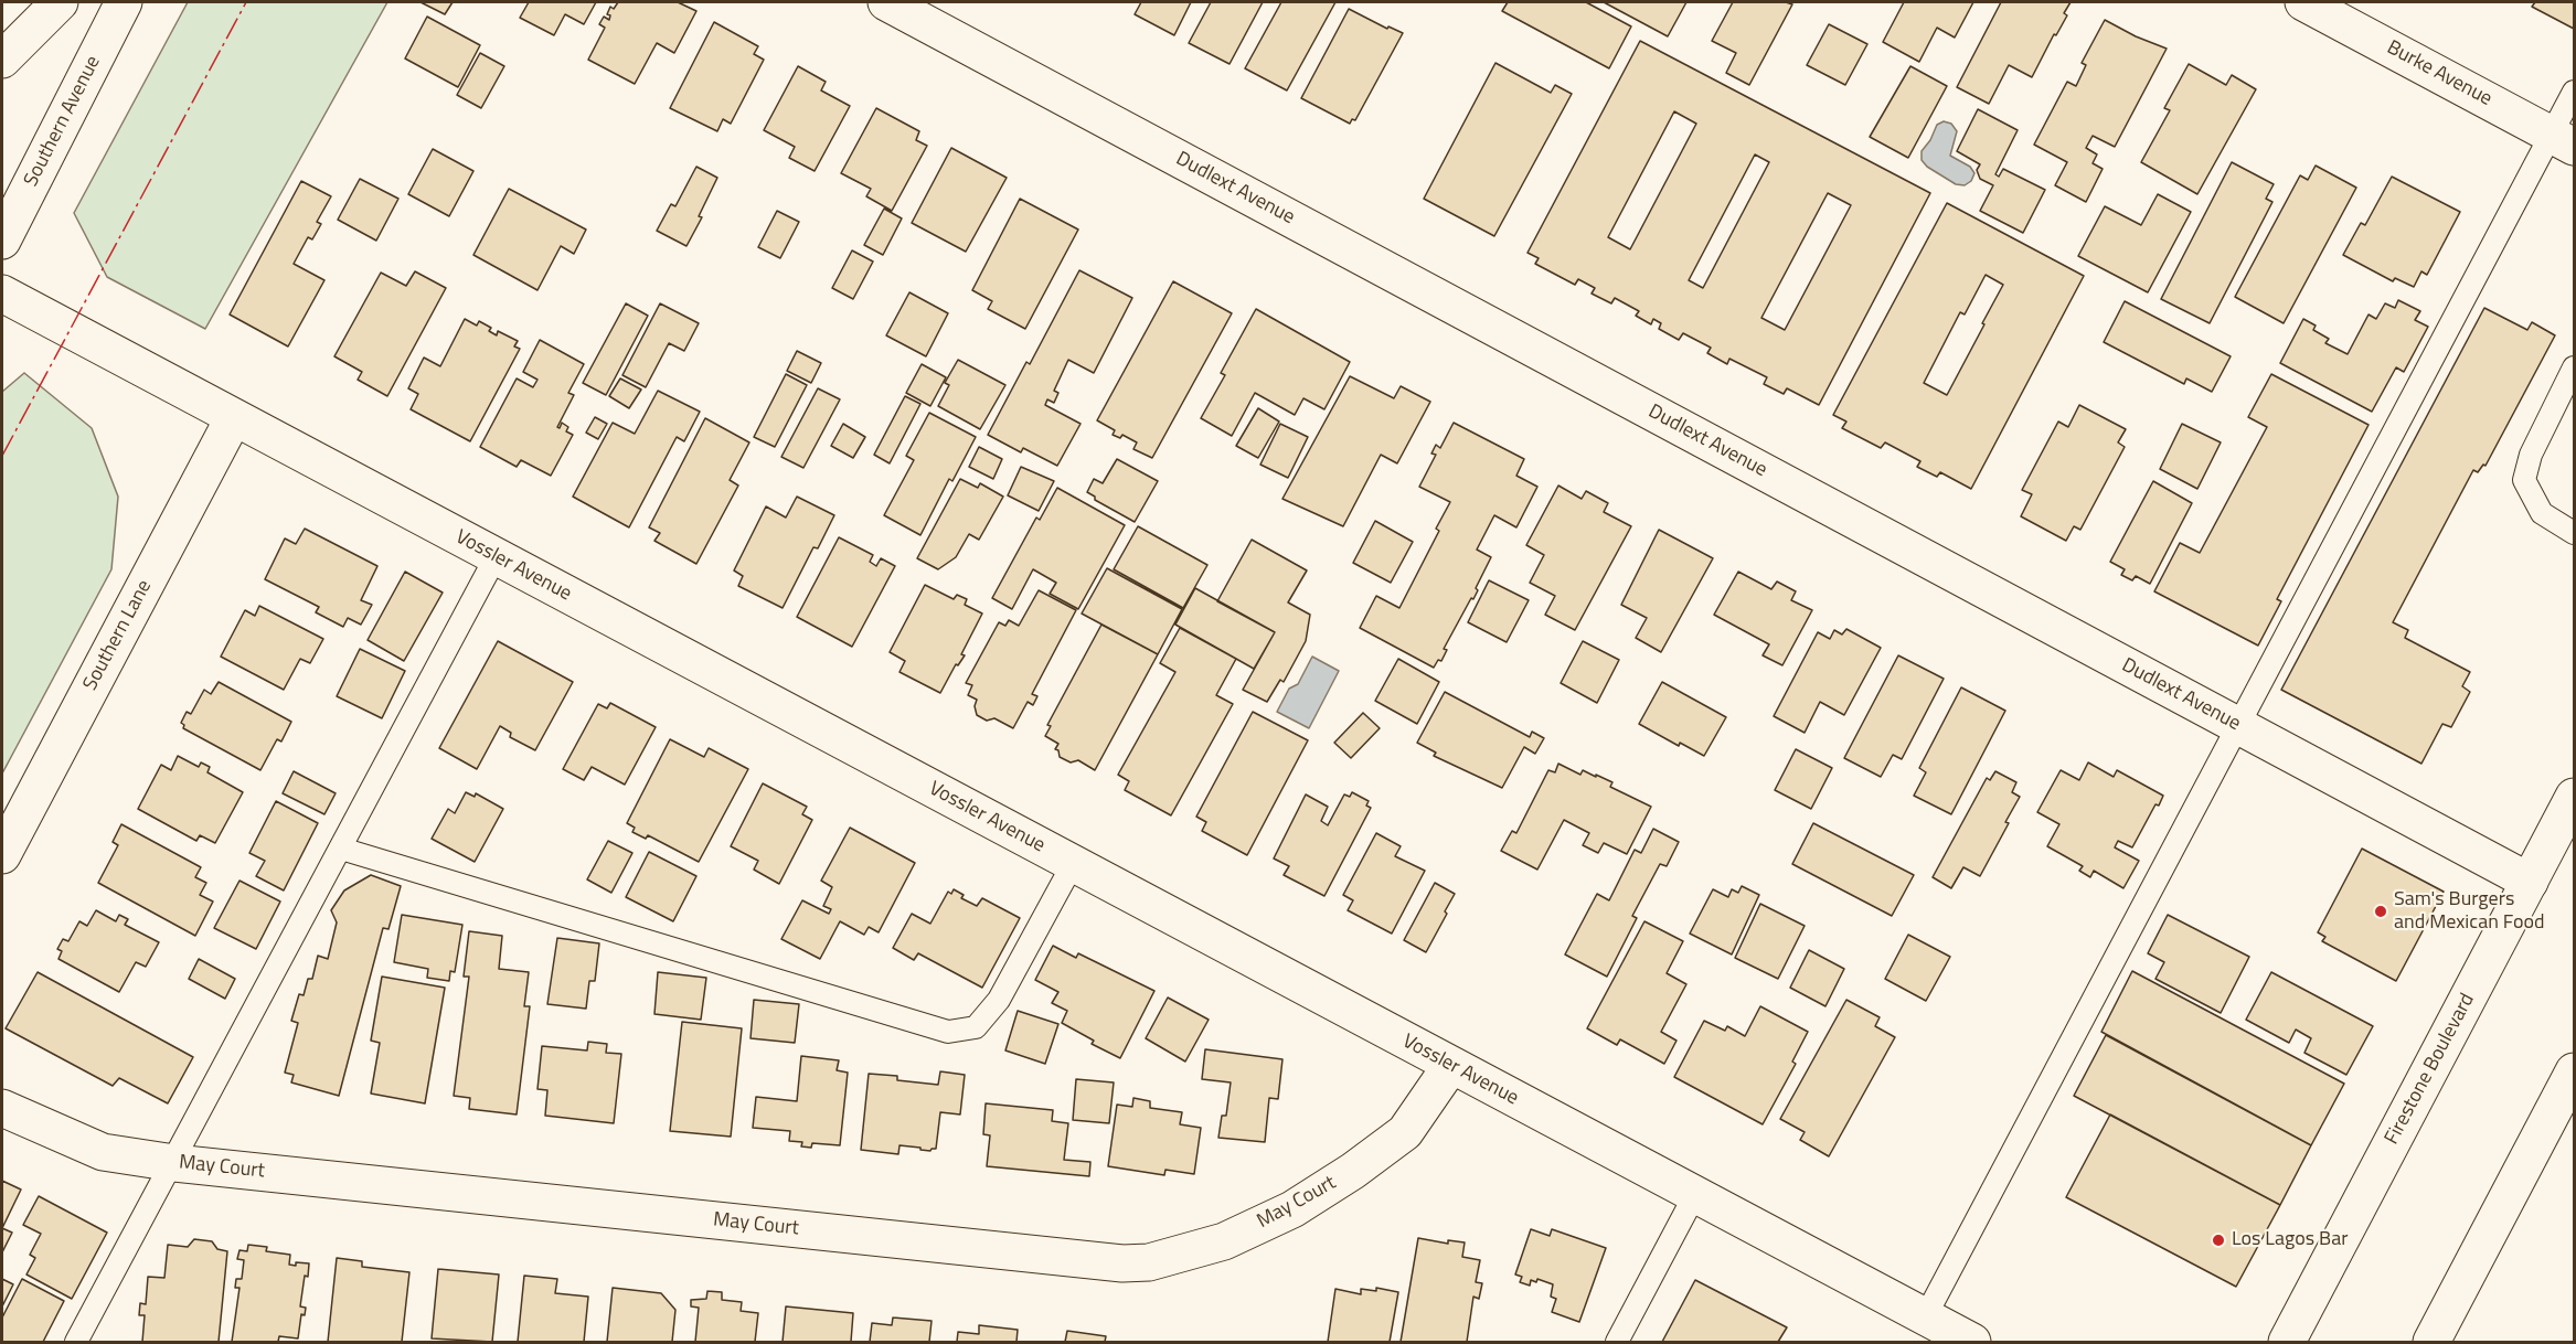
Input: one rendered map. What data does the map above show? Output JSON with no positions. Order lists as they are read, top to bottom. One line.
{"streets":{"street":["Burke Avenue","Southern Avenue","Dudlext Avenue","Vossler Avenue","Southern Lane","Firestone Boulevard","May Court"]},"crossings":[["Dudlext Avenue","Firestone Boulevard"],["Vossler Avenue","Southern Lane"],["Vossler Avenue","May Court"]],"places":["Sam's Burgers and Mexican Food","Los Lagos Bar"]}
